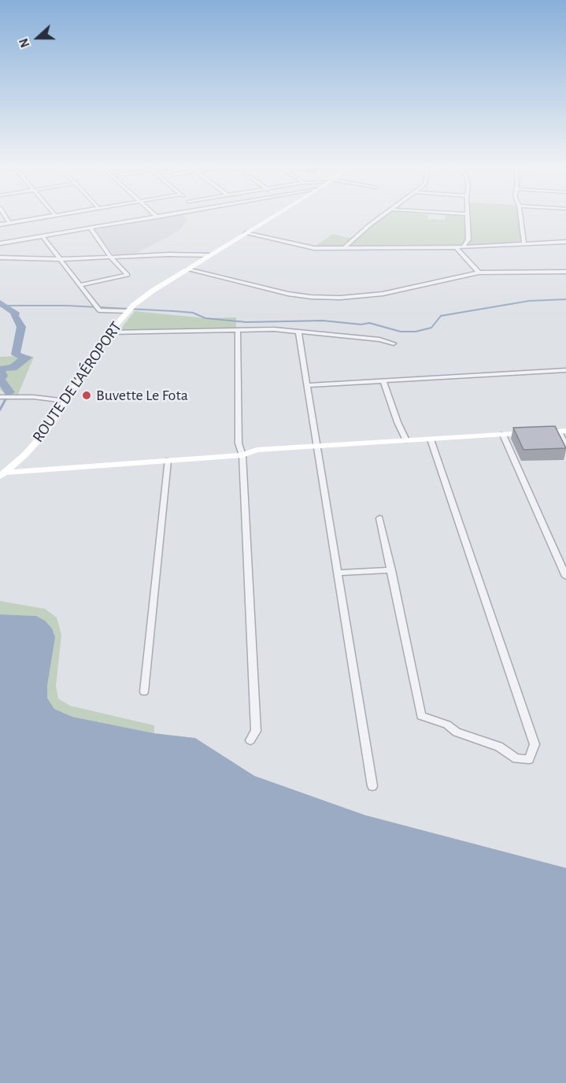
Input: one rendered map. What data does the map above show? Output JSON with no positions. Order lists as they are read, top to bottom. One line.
{"streets":{"main road":["ROUTE DE L'AÉROPORT"]},"places":["Buvette Le Fota"],"north":"left"}
